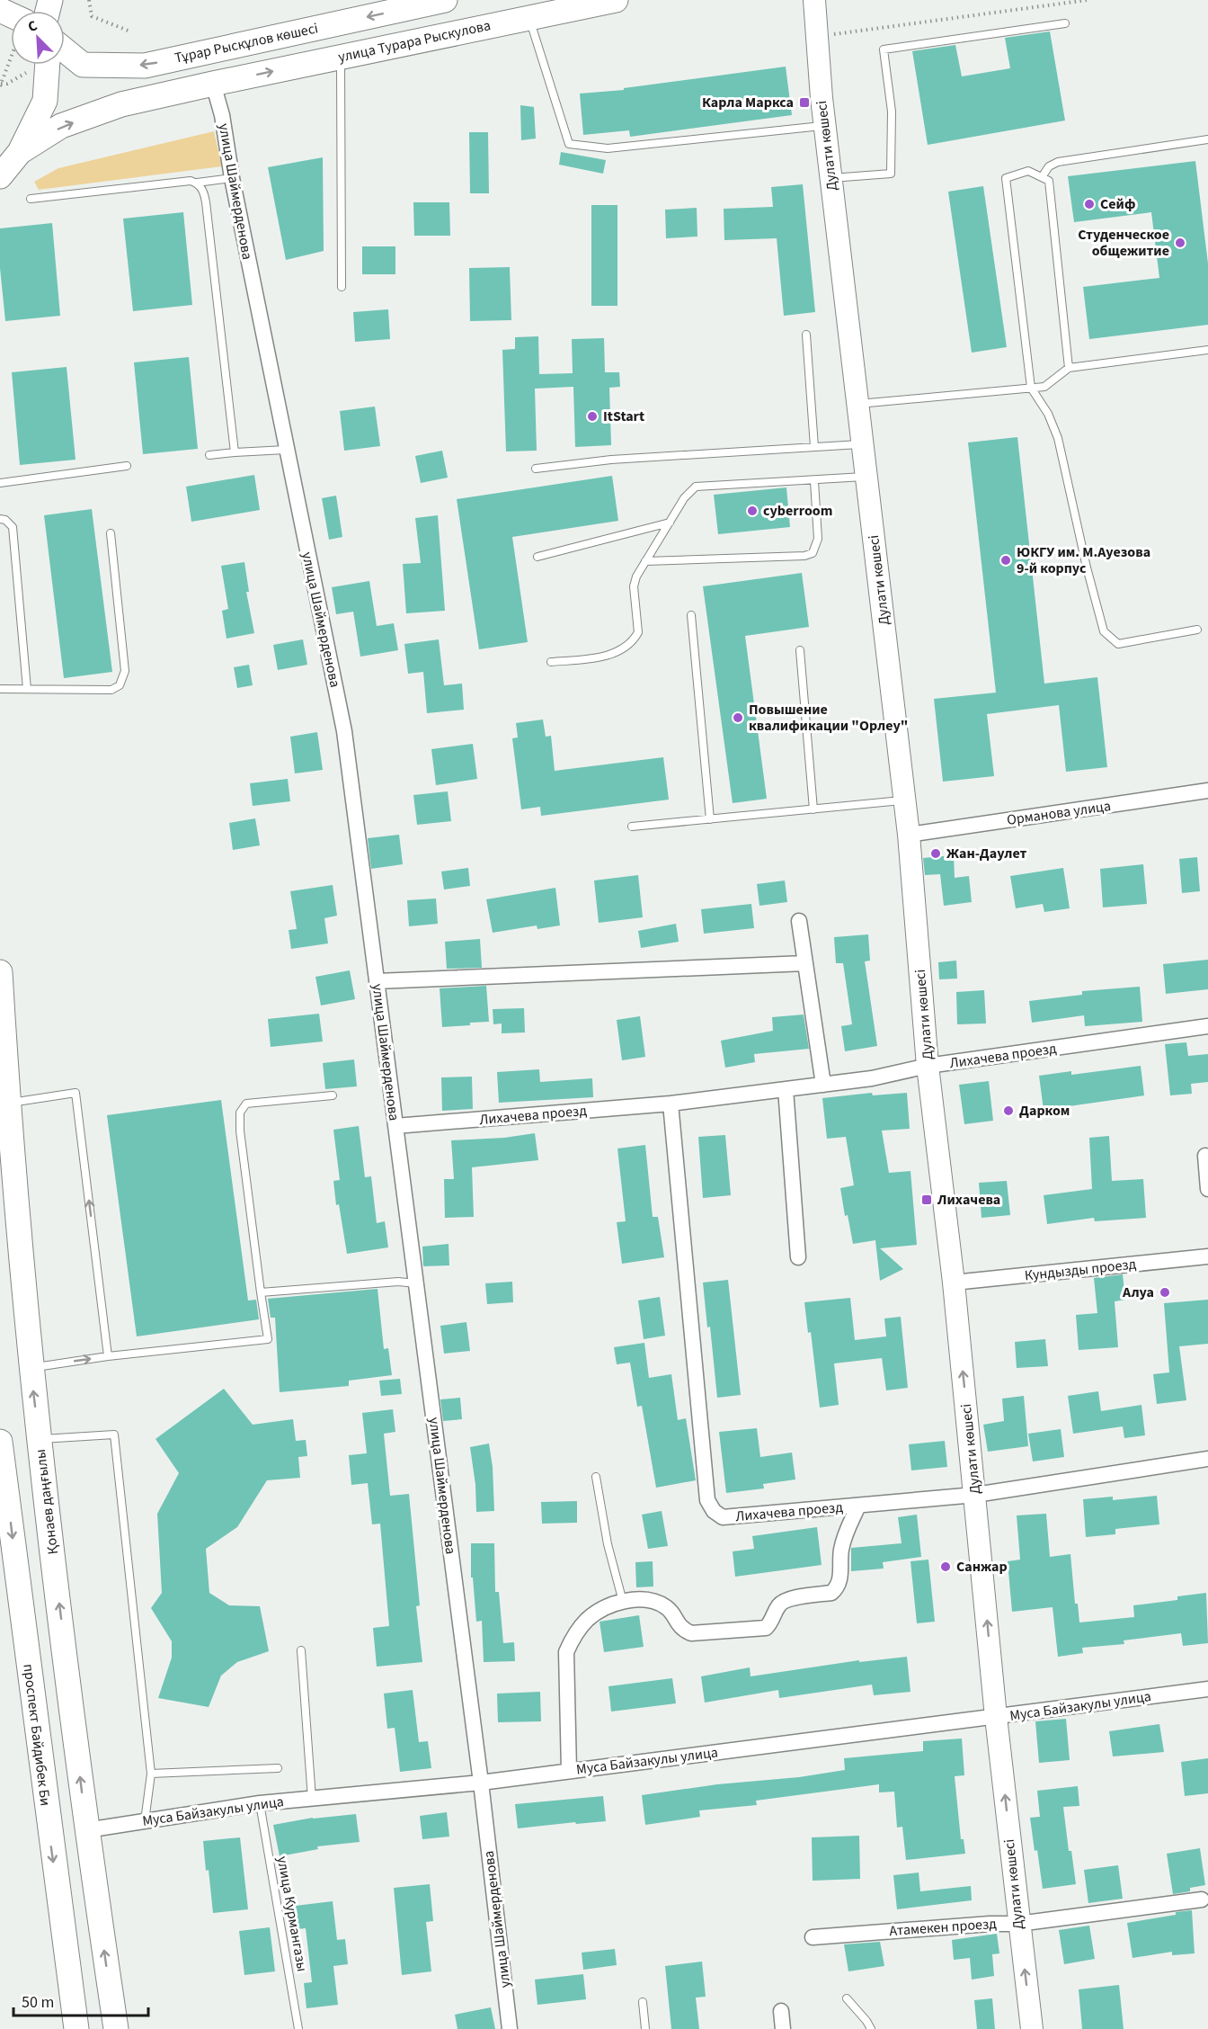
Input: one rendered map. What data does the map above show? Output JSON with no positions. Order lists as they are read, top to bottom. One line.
{"streets":{"main road":["улица Турара Рыскулова","Тұрар Рыскұлов көшесі","Дулати көшесі","Қонаев даңғылы","проспект Байдибек Би"],"street":["улица Шаймерденова","Орманова улица","Лихачева проезд","Кундызды проезд","Муса Байзакулы улица","Атамекен проезд"],"lane":["улица Курмангазы"]},"crossings":[["улица Турара Рыскулова","улица Шаймерденова"],["Дулати көшесі","Орманова улица"],["Дулати көшесі","Лихачева проезд"],["Дулати көшесі","Кундызды проезд"],["Дулати көшесі","Муса Байзакулы улица"],["Дулати көшесі","Атамекен проезд"],["улица Шаймерденова","Лихачева проезд"],["улица Шаймерденова","Муса Байзакулы улица"],["Қонаев даңғылы","Муса Байзакулы улица"],["Муса Байзакулы улица","улица Курмангазы"]],"one_way":["Дулати көшесі","Қонаев даңғылы","проспект Байдибек Би"],"places":{"transit":["Карла Маркса","Лихачева"],"other":["Сейф","Студенческое общежитие","ItStart","cyberroom","ЮКГУ им. М.Ауезова 9-й корпус","Повышение квалификации \"Орлеу\"","Жан-Даулет","Дарком","Алуа","Санжар"]},"scale_bar":"50 m","north":"top left"}
